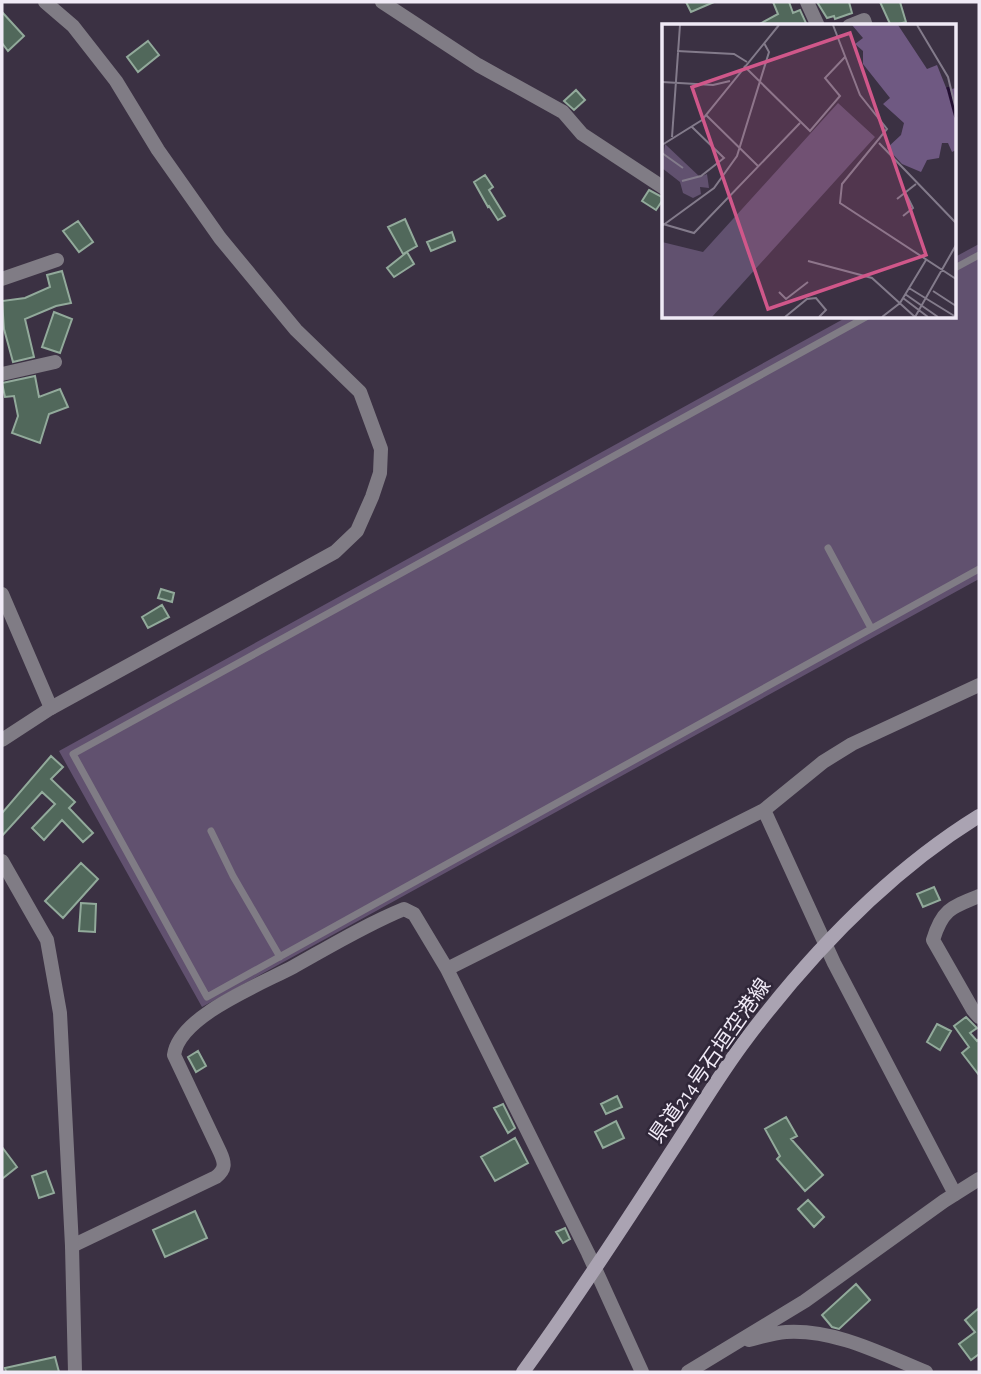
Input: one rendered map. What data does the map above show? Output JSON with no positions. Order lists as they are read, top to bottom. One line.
{"streets":{"main road":["県道214号石垣空港線"]}}
